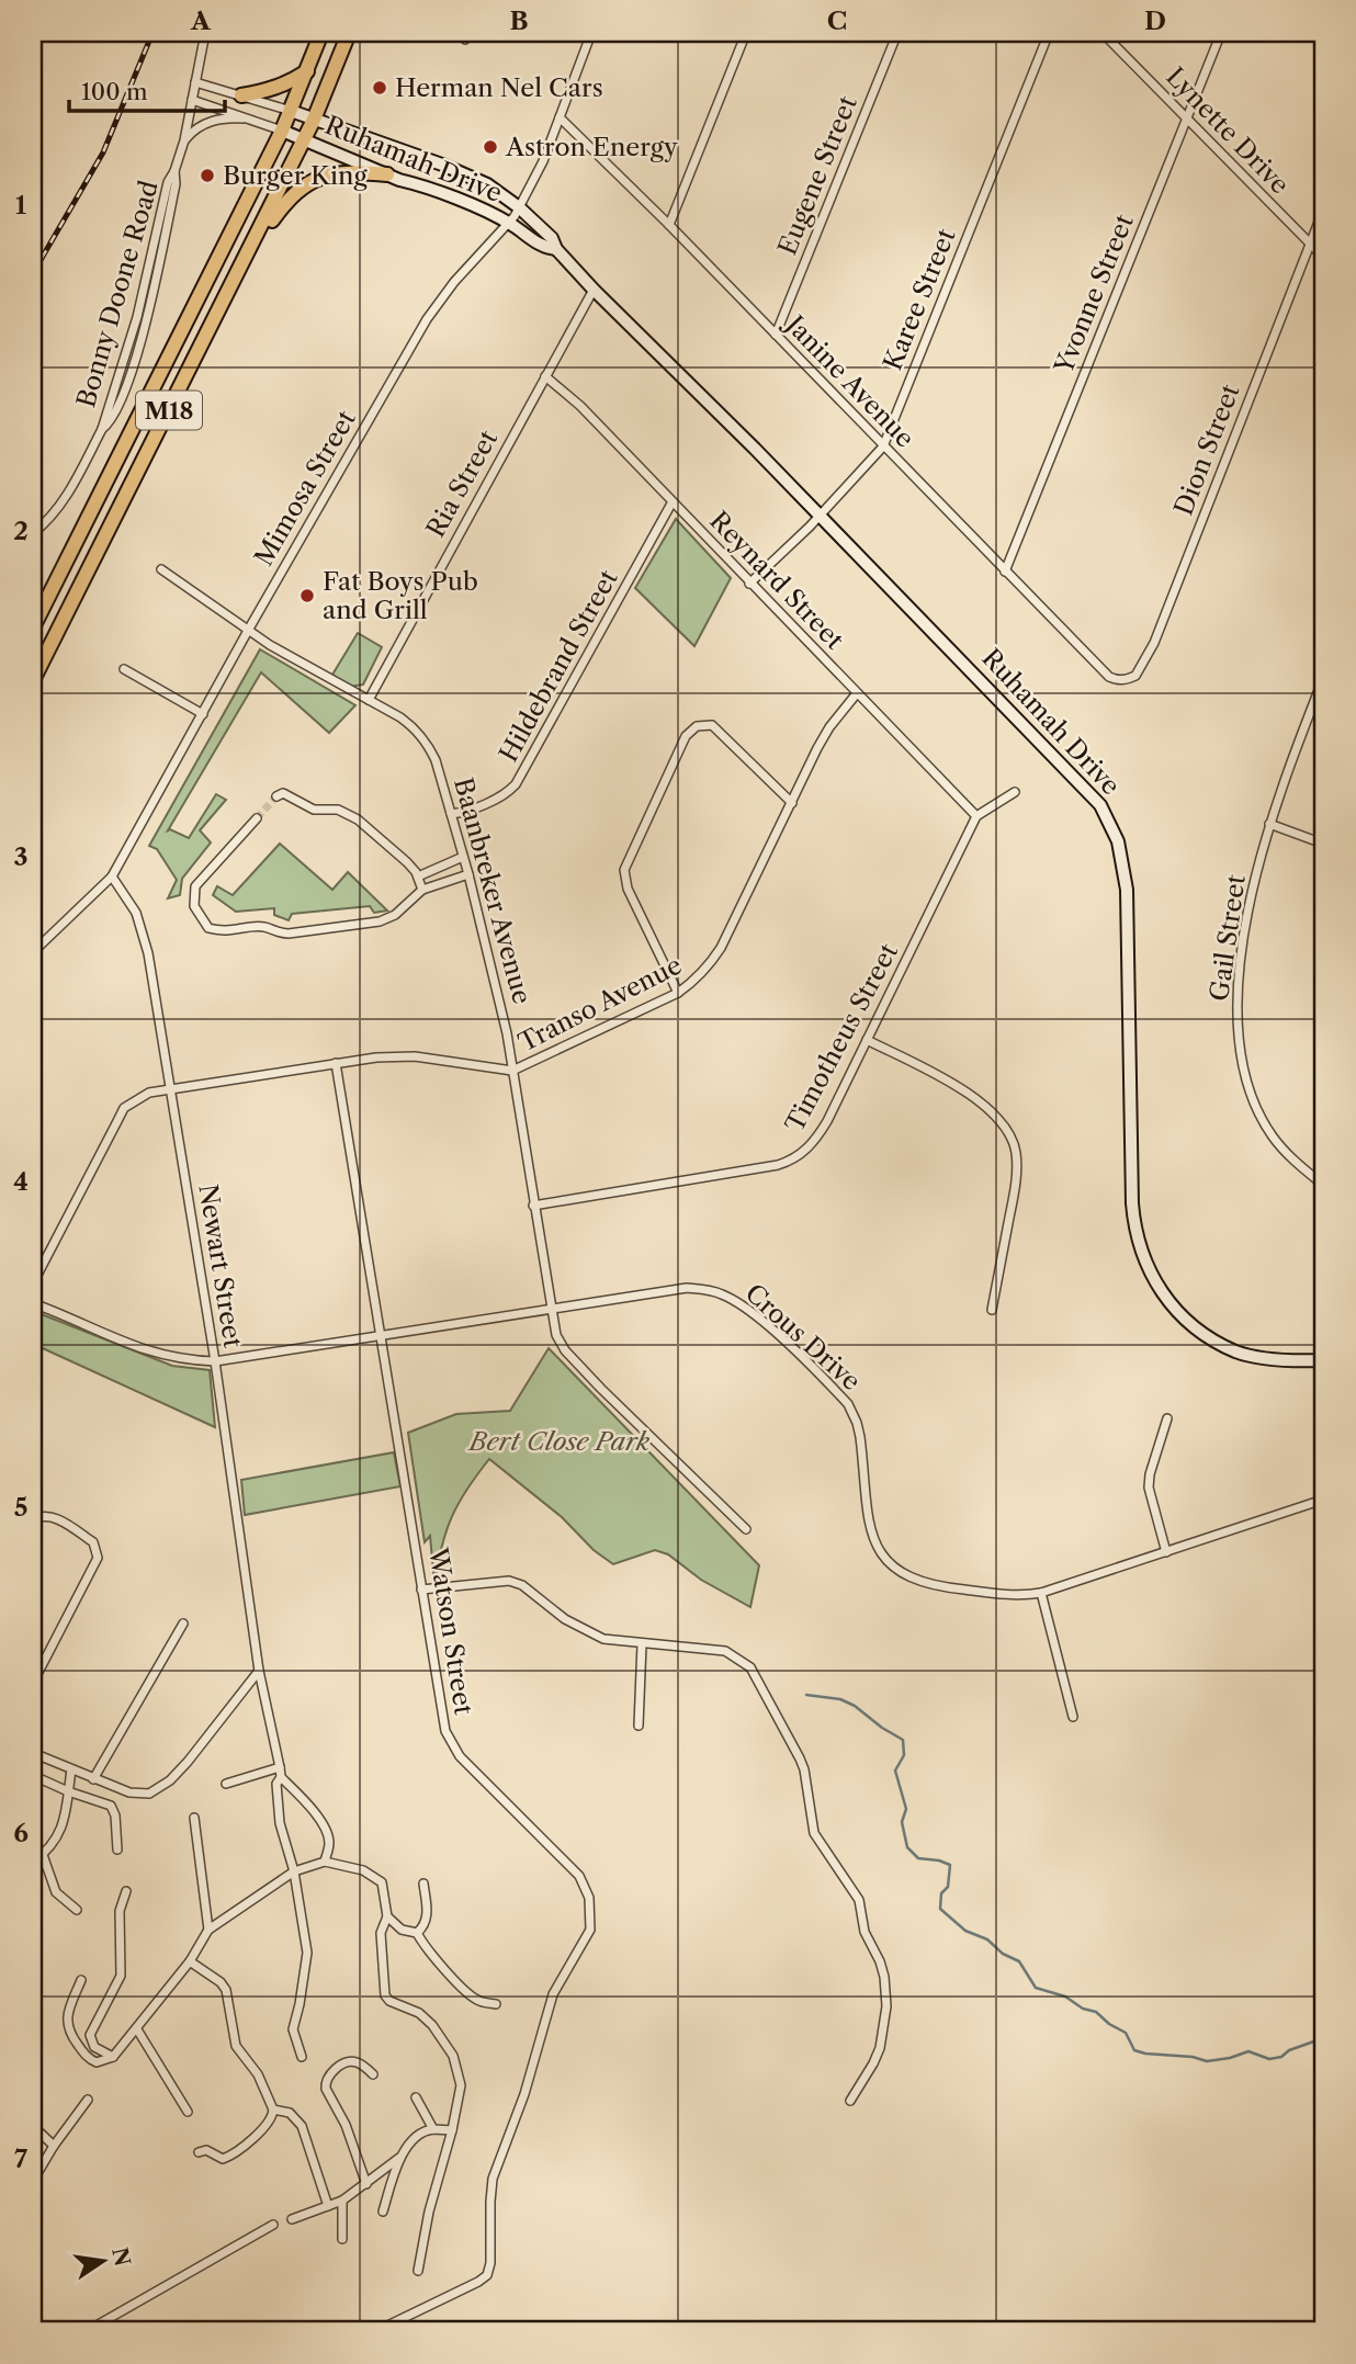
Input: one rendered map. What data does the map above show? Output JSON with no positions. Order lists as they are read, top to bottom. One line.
{"streets":{"main road":["M18"],"street":["Lynette Drive","Ruhamah Drive","Eugene Street","Bonny Doone Road","Yvonne Street","Karee Street","Janine Avenue","Dion Street","Ria Street","Mimosa Street","Reynard Street","Hildebrand Street","Baanbreker Avenue","Gail Street","Transo Avenue","Timotheus Street","Newart Street","Crous Drive","Watson Street"]},"crossings":[["Lynette Drive","Yvonne Street"],["Lynette Drive","Dion Street"],["Ruhamah Drive","Bonny Doone Road"],["Ruhamah Drive","Karee Street"],["Ruhamah Drive","M18"],["Ruhamah Drive","Ria Street"],["Ruhamah Drive","Mimosa Street"],["Eugene Street","Janine Avenue"],["Yvonne Street","Janine Avenue"],["Karee Street","Janine Avenue"],["Karee Street","Reynard Street"],["Janine Avenue","Dion Street"],["Janine Avenue","Mimosa Street"],["Ria Street","Reynard Street"],["Ria Street","Baanbreker Avenue"],["Mimosa Street","Baanbreker Avenue"],["Mimosa Street","Newart Street"],["Reynard Street","Hildebrand Street"],["Reynard Street","Transo Avenue"],["Reynard Street","Timotheus Street"],["Hildebrand Street","Baanbreker Avenue"],["Baanbreker Avenue","Transo Avenue"],["Baanbreker Avenue","Timotheus Street"],["Baanbreker Avenue","Crous Drive"],["Transo Avenue","Newart Street"],["Transo Avenue","Watson Street"],["Newart Street","Crous Drive"],["Crous Drive","Watson Street"]],"parks":["Bert Close Park"],"places":["Herman Nel Cars","Astron Energy","Burger King","Fat Boys Pub and Grill"],"scale_bar":"100 m","north":"right","grid":{"columns":["A","B","C","D"],"rows":["1","2","3","4","5","6","7"]}}
